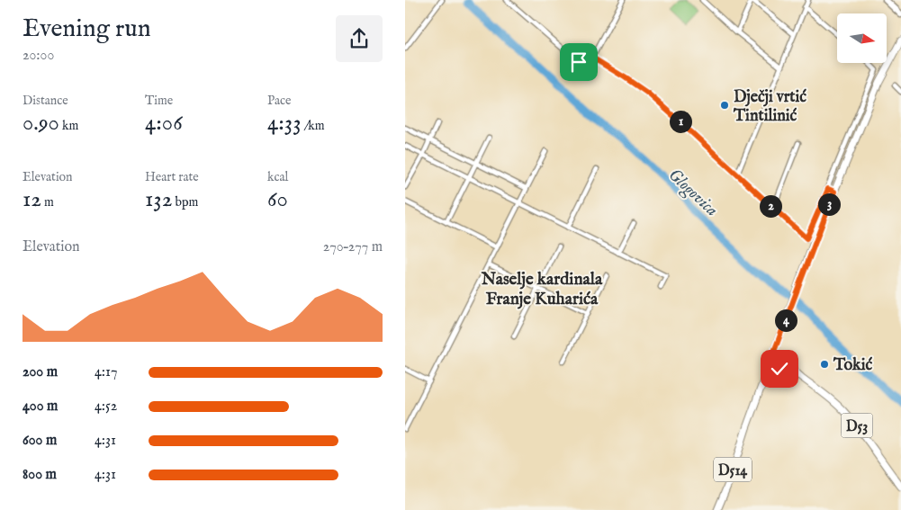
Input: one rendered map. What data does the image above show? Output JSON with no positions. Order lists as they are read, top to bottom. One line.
{"streets":{"main road":["D53","D514"]},"crossings":[["D53","D514"]],"districts":["Naselje kardinala Franje Kuharića"],"water":["Glogovica"],"places":["Dječji vrtić Tintilinić","Tokić"],"north":"right","page":{"heading":["Evening run","20:00"],"stats":[["Distance","0.90 km"],["Time","4:06"],["Pace","4:33 /km"],["Elevation","12 m"],["Heart rate","132 bpm"],["kcal","60"]],"pins":["1","3","2","4"],"chart":["Elevation","270–277 m"],"list":[{"name":"200 m","note":"4:17"},{"name":"400 m","note":"4:52"},{"name":"600 m","note":"4:31"},{"name":"800 m","note":"4:31"}]}}
